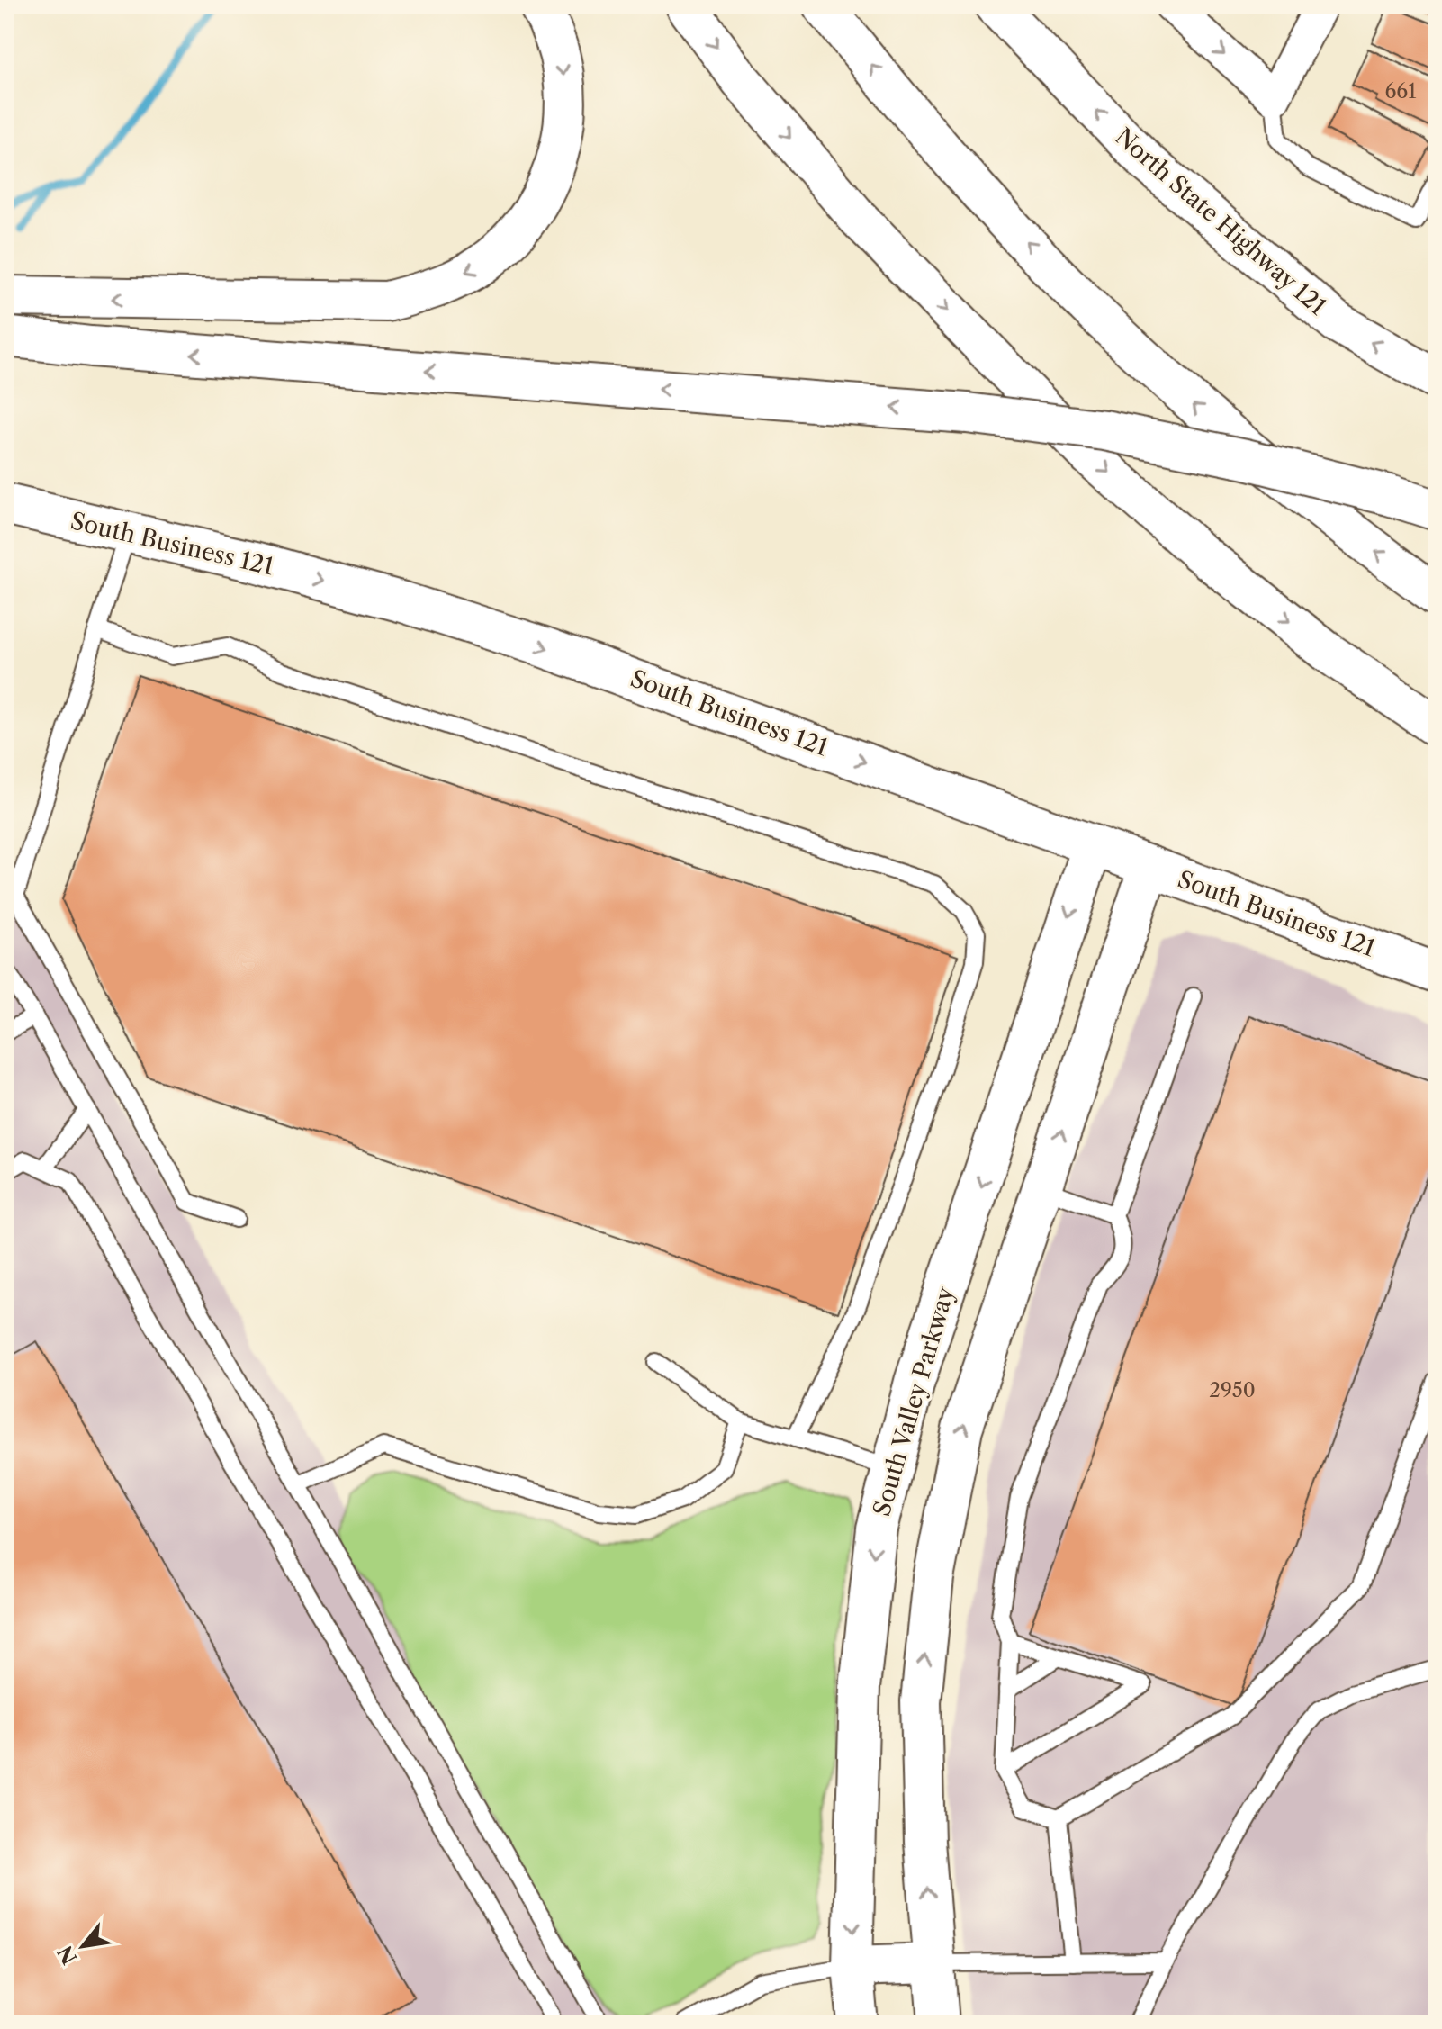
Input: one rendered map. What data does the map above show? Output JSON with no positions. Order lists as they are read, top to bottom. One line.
{"streets":{"main road":["North State Highway 121","South Business 121","South Valley Parkway"]},"crossings":[["South Business 121","South Valley Parkway"]],"house_numbers":["661","2950"],"north":"bottom left"}
